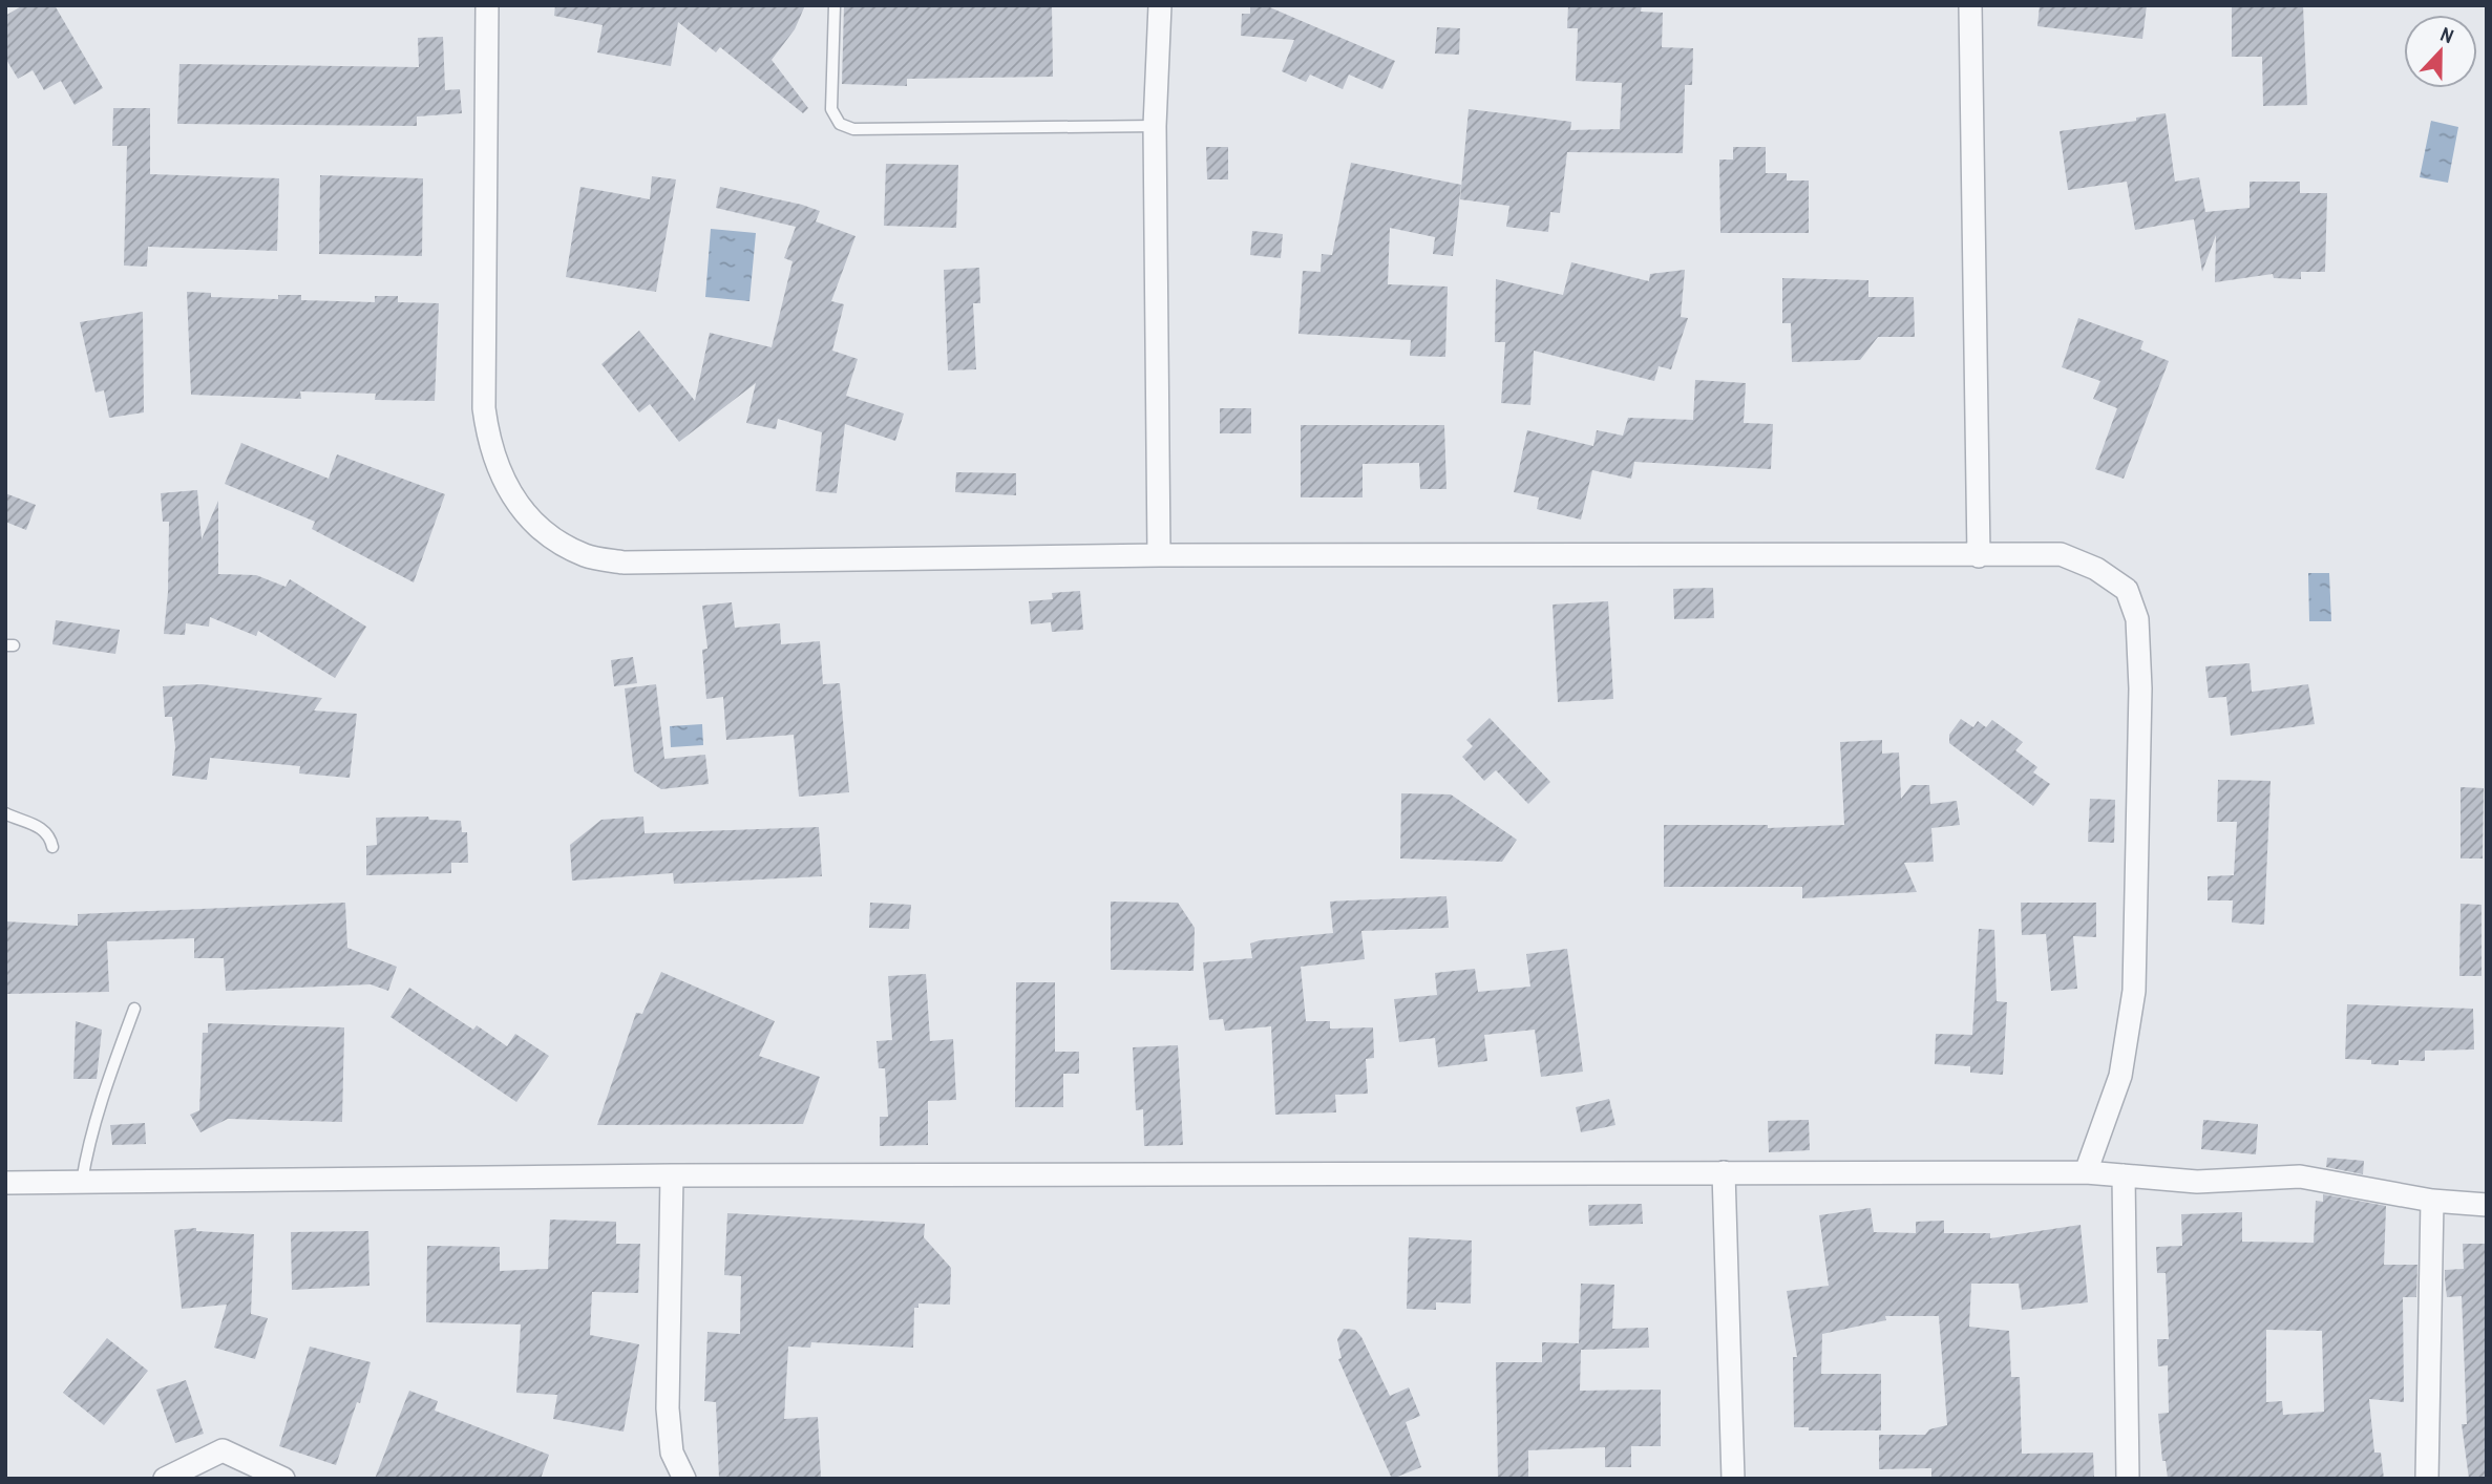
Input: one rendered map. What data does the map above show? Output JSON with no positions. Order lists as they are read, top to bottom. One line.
{"north":"top"}
